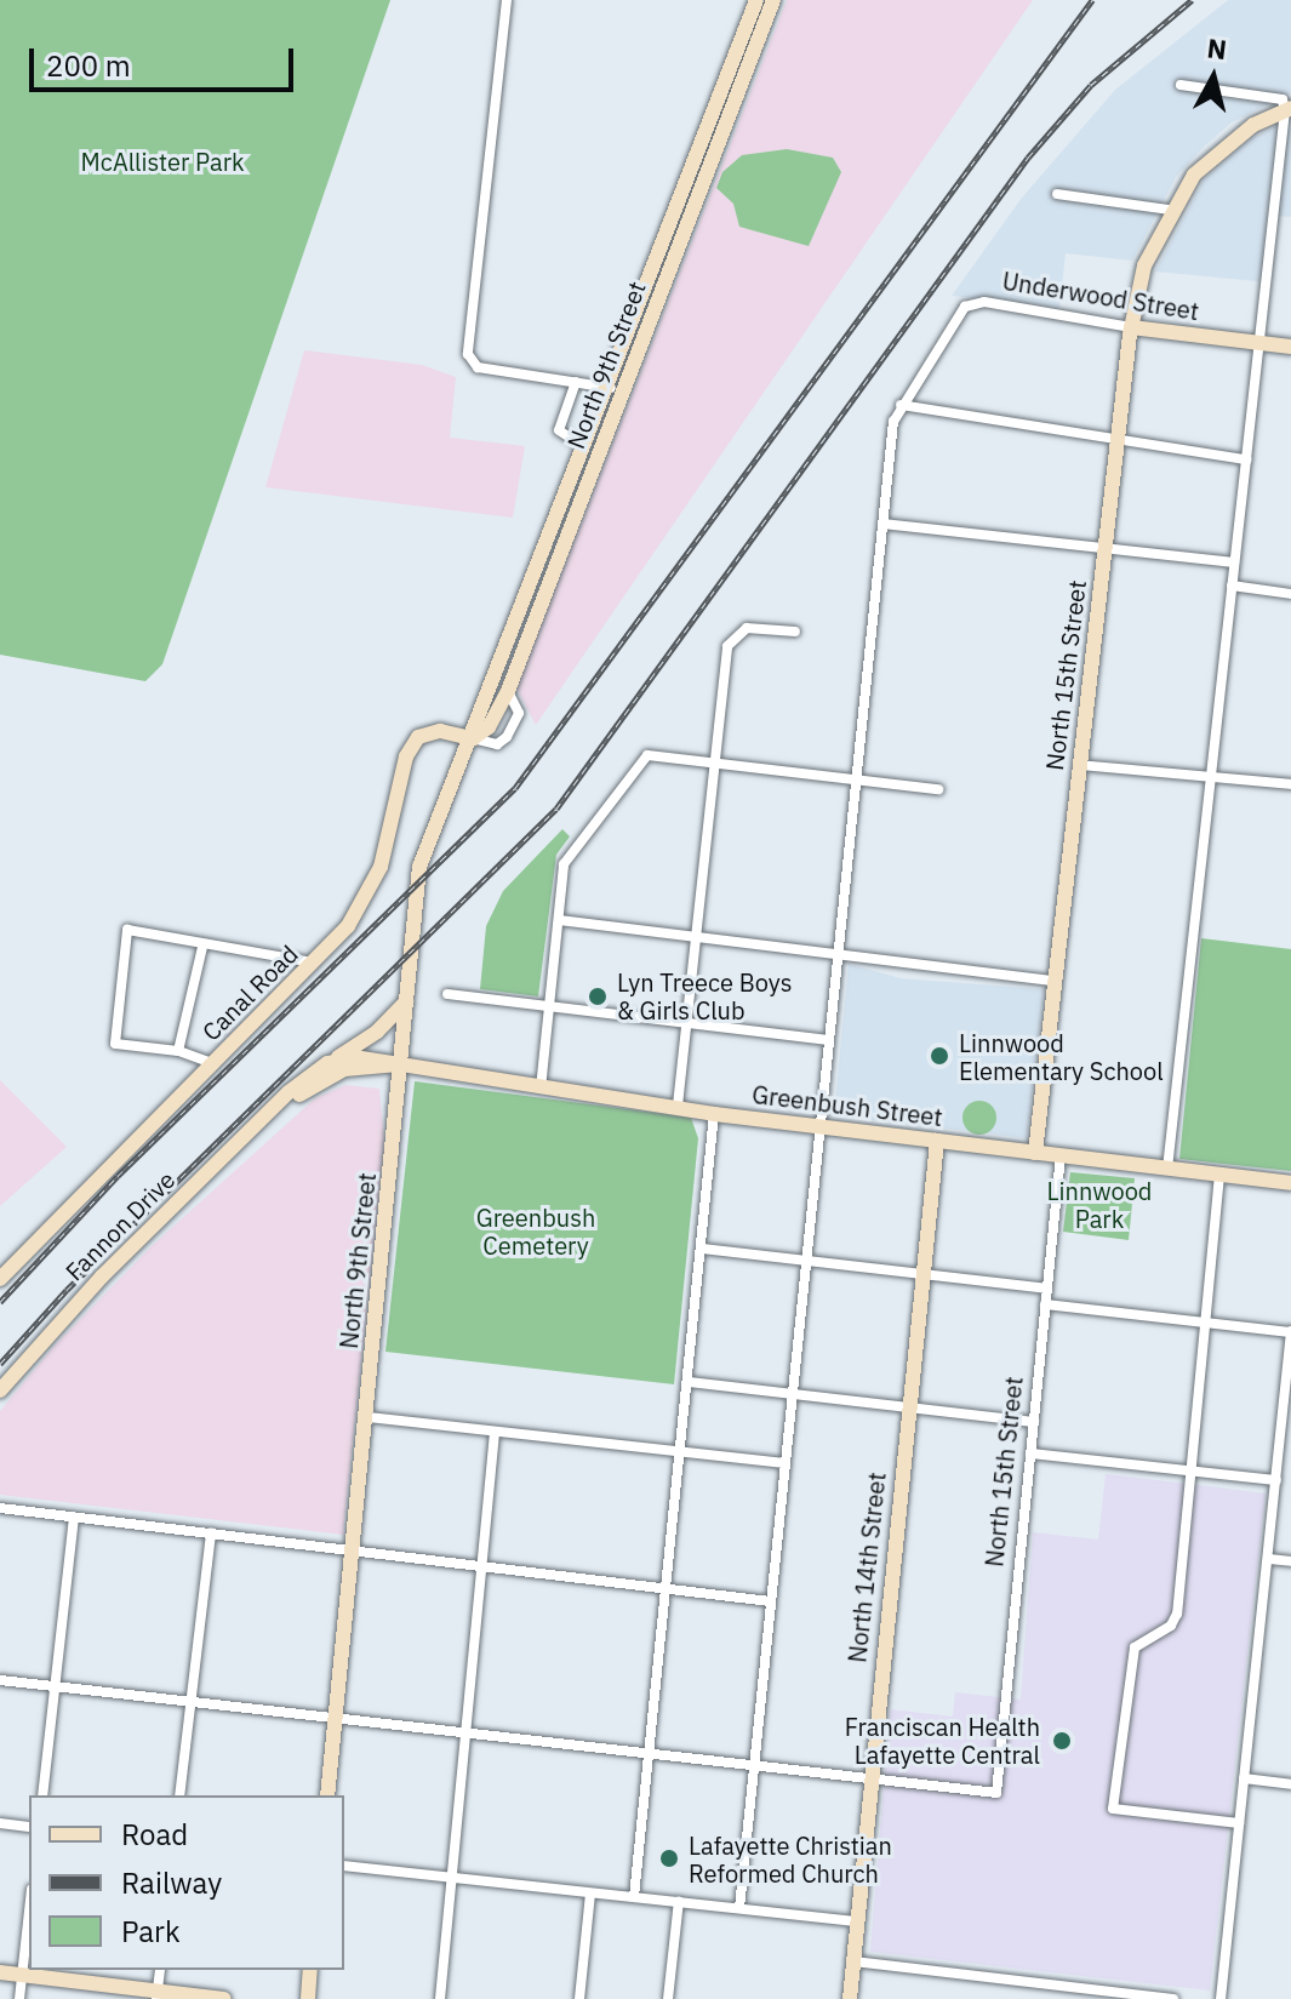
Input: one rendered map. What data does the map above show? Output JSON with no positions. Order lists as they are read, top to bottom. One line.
{"streets":{"main road":["Underwood Street","North 9th Street","North 15th Street","Canal Road","Greenbush Street","Fannon Drive","North 14th Street"]},"crossings":[["Underwood Street","North 15th Street"],["North 9th Street","Canal Road"],["North 9th Street","Greenbush Street"],["North 9th Street","Fannon Drive"],["North 15th Street","Greenbush Street"],["North 15th Street","North 14th Street"],["Greenbush Street","Fannon Drive"],["Greenbush Street","North 14th Street"]],"parks":["McAllister Park","Linnwood Park","Greenbush Cemetery"],"places":["Lyn Treece Boys & Girls Club","Linnwood Elementary School","Franciscan Health Lafayette Central","Lafayette Christian Reformed Church"],"legend":["Road","Railway","Park"],"scale_bar":"200 m","north":"top"}
